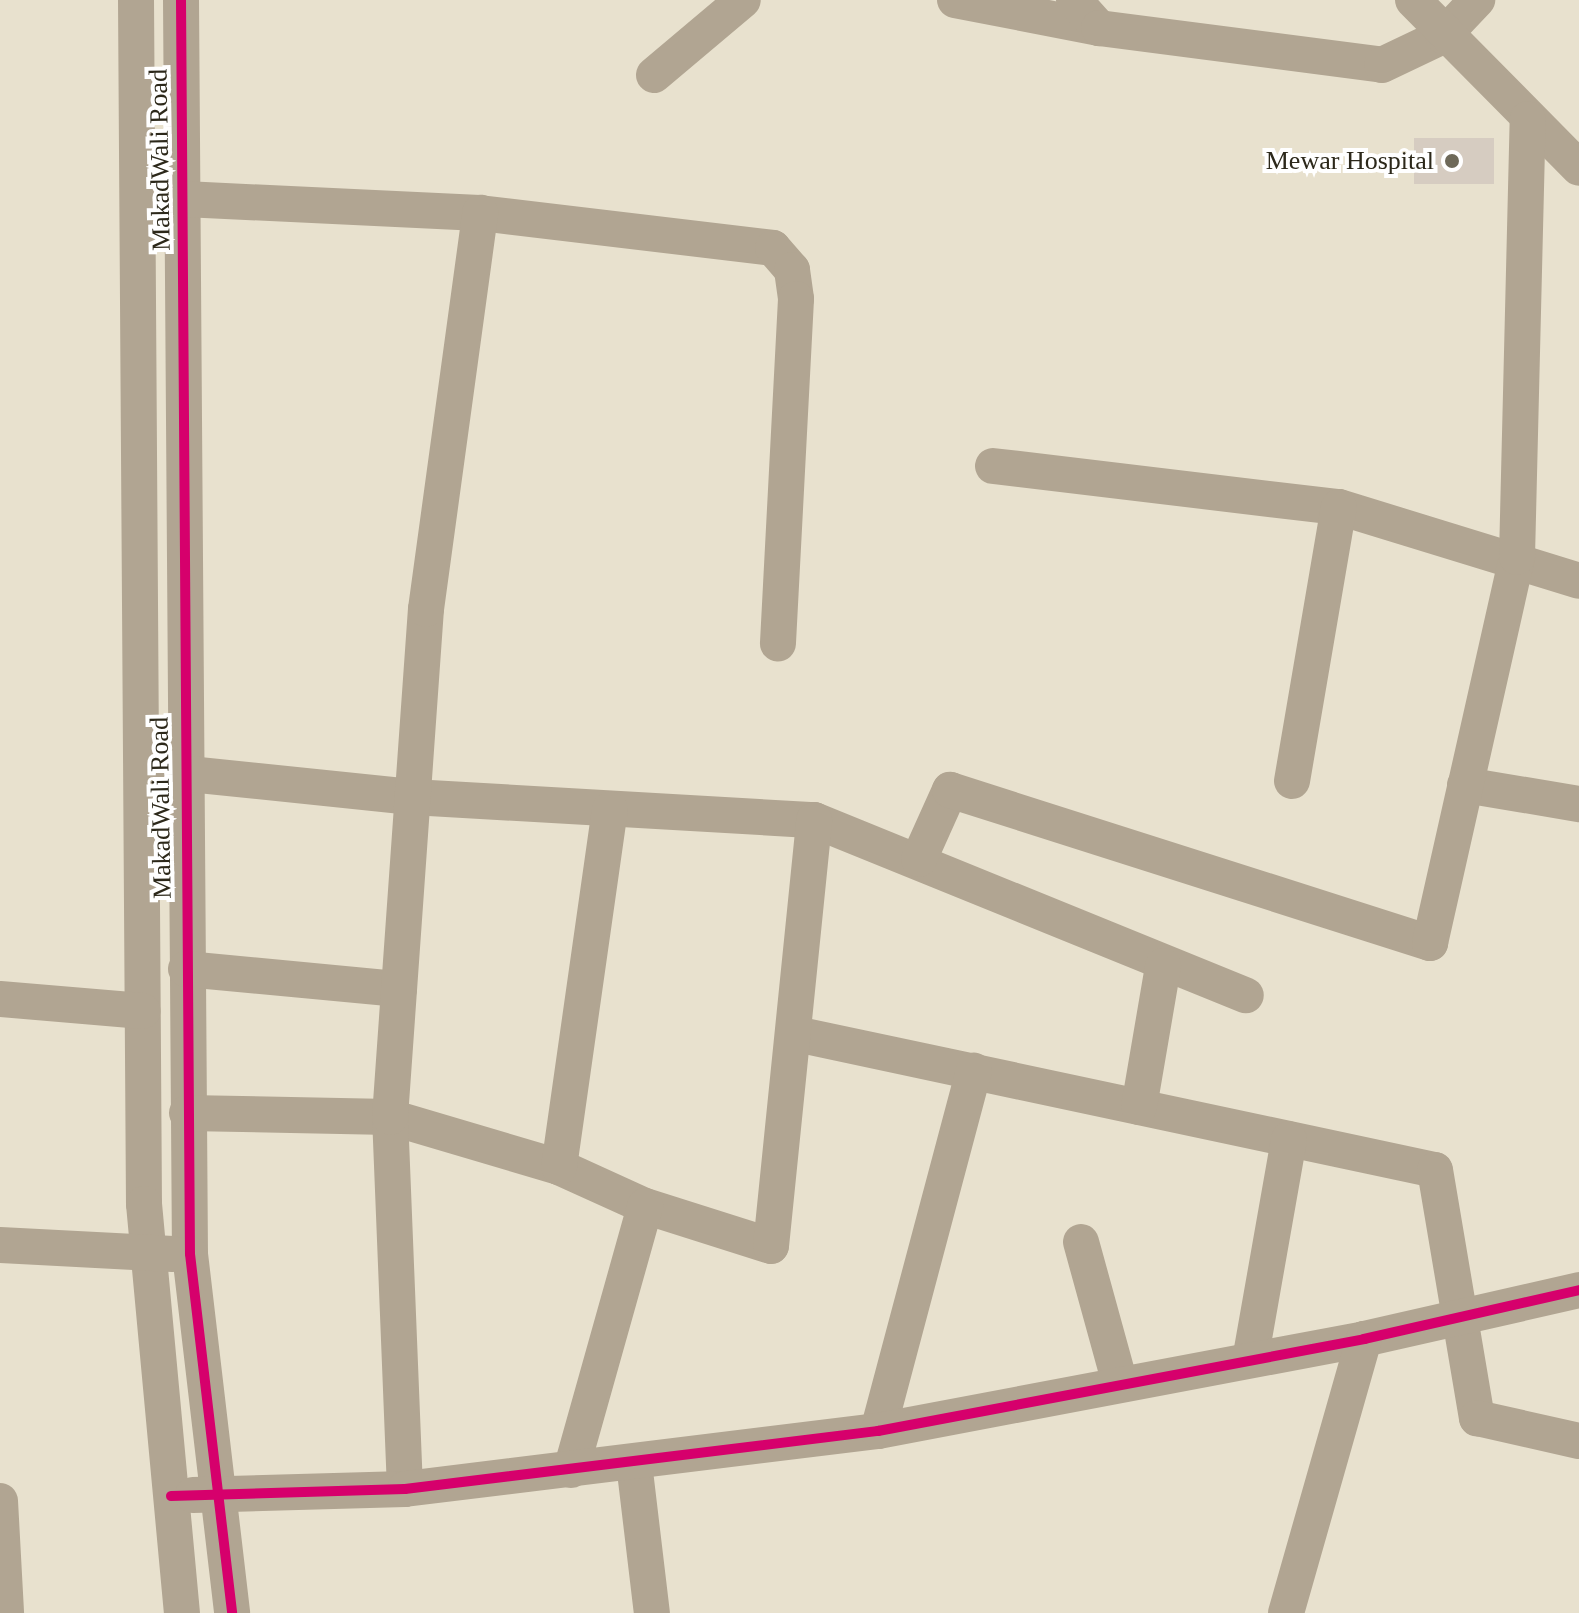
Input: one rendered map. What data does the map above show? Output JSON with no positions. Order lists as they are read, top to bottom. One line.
{"streets":{"street":["MakadWali Road"]},"places":["Mewar Hospital"]}
